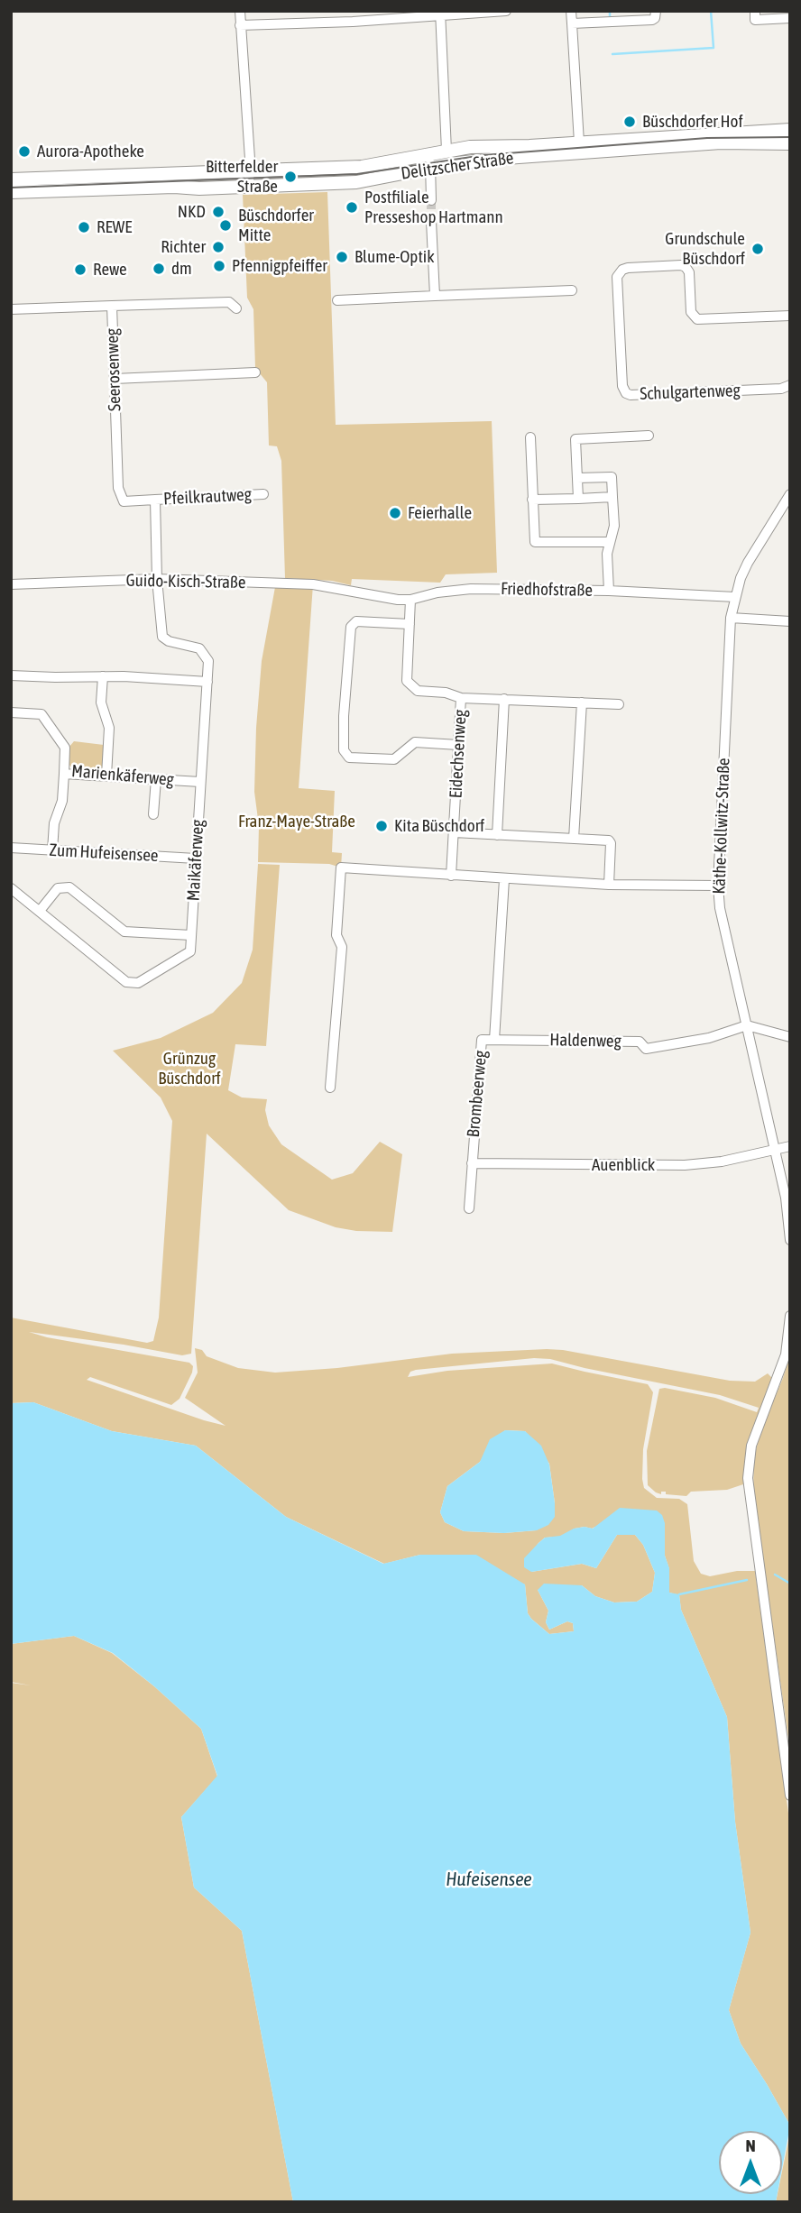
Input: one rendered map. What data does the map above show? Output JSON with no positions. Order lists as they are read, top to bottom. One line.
{"streets":{"main road":["Delitzscher Straße"],"street":["Seerosenweg","Schulgartenweg","Pfeilkrautweg","Guido-Kisch-Straße","Friedhofstraße","Eidechsenweg","Marienkäferweg","Käthe-Kollwitz-Straße","Zum Hufeisensee","Maikäferweg","Haldenweg","Brombeerweg","Auenblick"]},"crossings":[["Seerosenweg","Pfeilkrautweg"],["Pfeilkrautweg","Guido-Kisch-Straße"],["Pfeilkrautweg","Maikäferweg"],["Guido-Kisch-Straße","Friedhofstraße"],["Guido-Kisch-Straße","Maikäferweg"],["Friedhofstraße","Eidechsenweg"],["Friedhofstraße","Käthe-Kollwitz-Straße"],["Marienkäferweg","Maikäferweg"],["Käthe-Kollwitz-Straße","Haldenweg"],["Käthe-Kollwitz-Straße","Auenblick"],["Zum Hufeisensee","Maikäferweg"],["Haldenweg","Brombeerweg"],["Brombeerweg","Auenblick"]],"water":["Hufeisensee"],"parks":["Franz-Maye-Straße","Grünzug Büschdorf"],"places":["Büschdorfer Hof","Aurora-Apotheke","Bitterfelder Straße","Postfiliale Presseshop Hartmann","NKD","Büschdorfer Mitte","REWE","Richter","Grundschule Büschdorf","Blume-Optik","Pfennigpfeiffer","dm","Rewe","Feierhalle","Kita Büschdorf"],"north":"top"}
